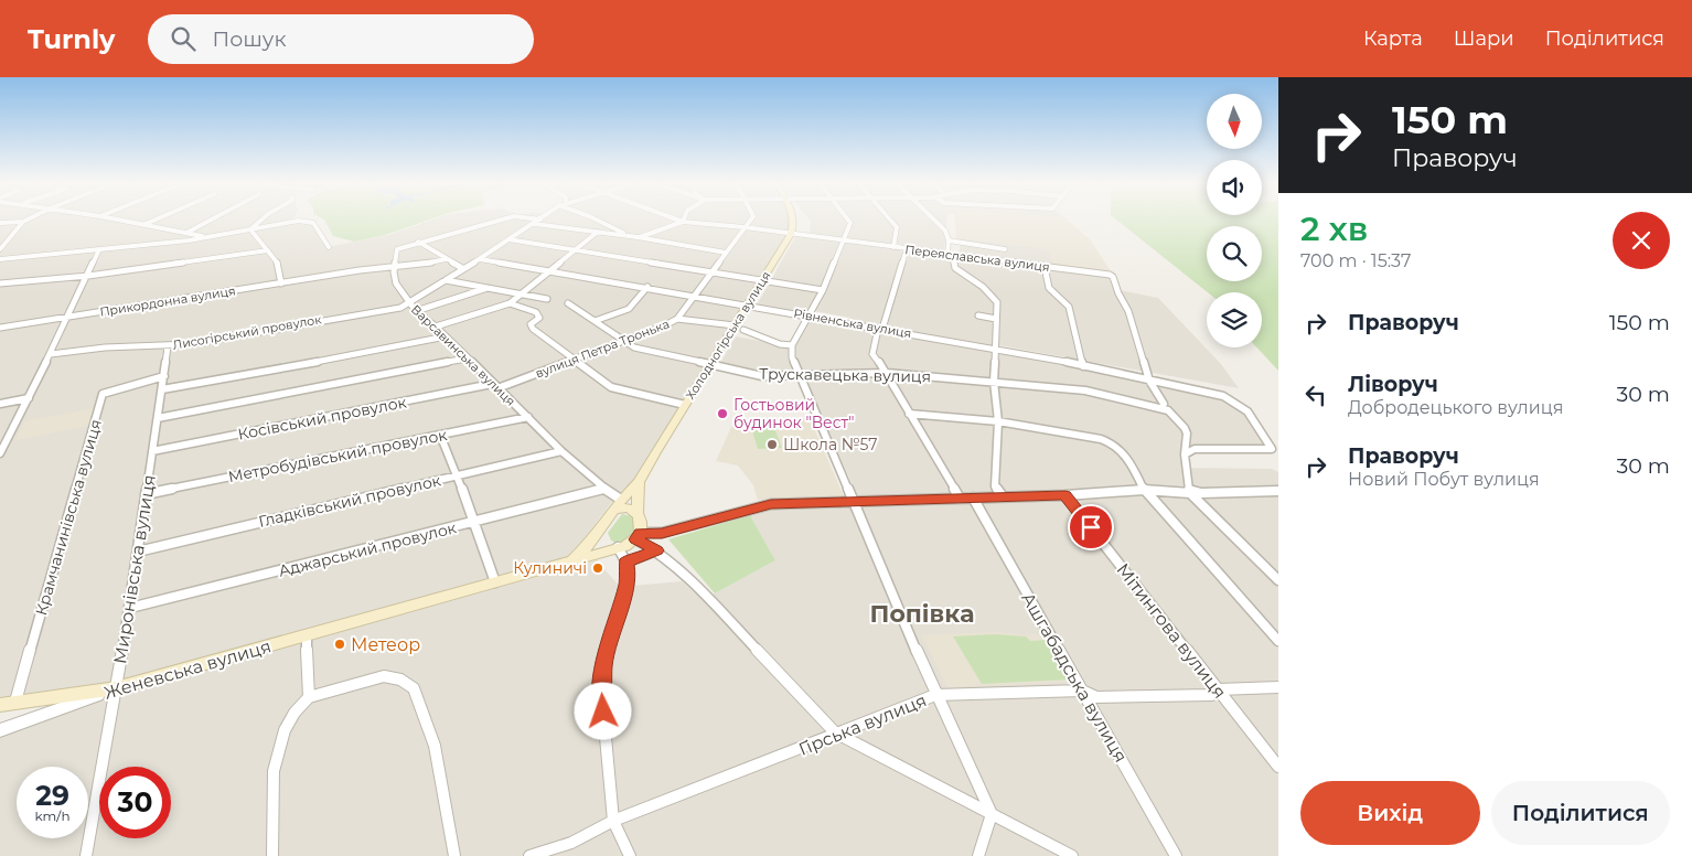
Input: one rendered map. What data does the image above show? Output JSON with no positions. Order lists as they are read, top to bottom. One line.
{"streets":{"main road":["Холодногірська вулиця","Женевська вулиця"],"street":["Переяславська вулиця","Прикордонна вулиця","Рівненська вулиця","Лисогірський провулок","вулиця Петра Тронька","Варсавинська вулиця","Трускавецька вулиця","Косівський провулок","Метробудівський провулок","Гладківський провулок","Крамчанинівська вулиця","Аджарський провулок","Миронівська вулиця","Мітингова вулиця","Ашгабадська вулиця","Гірська вулиця"]},"crossings":[["Переяславська вулиця","Рівненська вулиця"],["Переяславська вулиця","Холодногірська вулиця"],["Переяславська вулиця","вулиця Петра Тронька"],["Прикордонна вулиця","Варсавинська вулиця"],["Рівненська вулиця","Лисогірський провулок"],["Рівненська вулиця","Холодногірська вулиця"],["Рівненська вулиця","вулиця Петра Тронька"],["Лисогірський провулок","Варсавинська вулиця"],["Лисогірський провулок","Миронівська вулиця"],["Холодногірська вулиця","Варсавинська вулиця"],["Холодногірська вулиця","Трускавецька вулиця"],["Холодногірська вулиця","Женевська вулиця"],["вулиця Петра Тронька","Варсавинська вулиця"],["вулиця Петра Тронька","Трускавецька вулиця"],["вулиця Петра Тронька","Косівський провулок"],["Варсавинська вулиця","Косівський провулок"],["Варсавинська вулиця","Метробудівський провулок"],["Варсавинська вулиця","Гладківський провулок"],["Варсавинська вулиця","Аджарський провулок"],["Варсавинська вулиця","Женевська вулиця"],["Косівський провулок","Миронівська вулиця"],["Метробудівський провулок","Миронівська вулиця"],["Гладківський провулок","Миронівська вулиця"],["Крамчанинівська вулиця","Миронівська вулиця"],["Аджарський провулок","Миронівська вулиця"],["Миронівська вулиця","Женевська вулиця"],["Мітингова вулиця","Гірська вулиця"],["Ашгабадська вулиця","Гірська вулиця"]],"districts":["Попівка"],"places":["Гостьовий будинок \"Вест\"","Школа №57","Кулиничі","Метеор"],"north":"bottom","page":{"header":"Turnly","search":"Пошук","nav":["Карта","Шари","Поділитися"],"turn":["150 m","Праворуч"],"heading":["2 хв","700 m · 15:37"],"list":[{"name":"Праворуч","value":"150 m"},{"name":"Ліворуч","note":"Добродецького вулиця","value":"30 m"},{"name":"Праворуч","note":"Новий Побут вулиця","value":"30 m"}],"speed":"29 km/h","limit":"30","buttons":["Вихід","Поділитися"]}}
